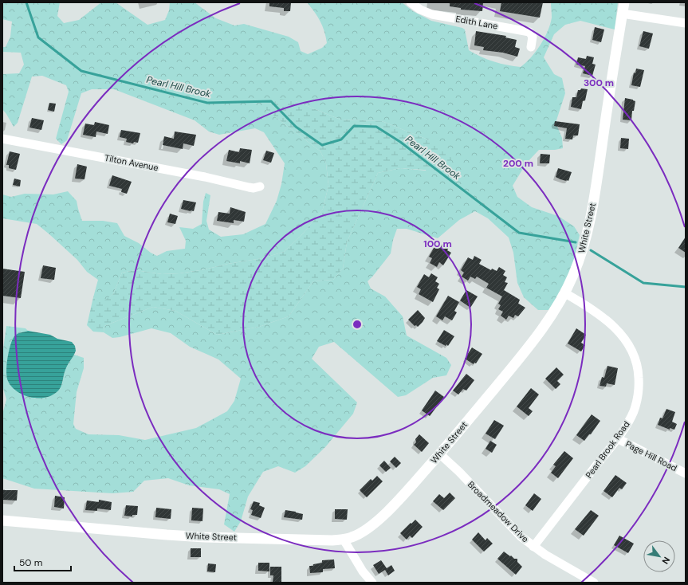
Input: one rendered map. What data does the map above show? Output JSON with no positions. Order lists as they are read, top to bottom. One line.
{"streets":{"street":["Edith Lane","Tilton Avenue","White Street","Pearl Brook Road","Page Hill Road","Broadmeadow Drive"]},"crossings":[["White Street","Pearl Brook Road"],["White Street","Broadmeadow Drive"],["Pearl Brook Road","Page Hill Road"],["Pearl Brook Road","Broadmeadow Drive"]],"water":["Pearl Hill Brook"],"scale_bar":"50 m","north":"bottom right","rings":["300 m","200 m","100 m"]}
